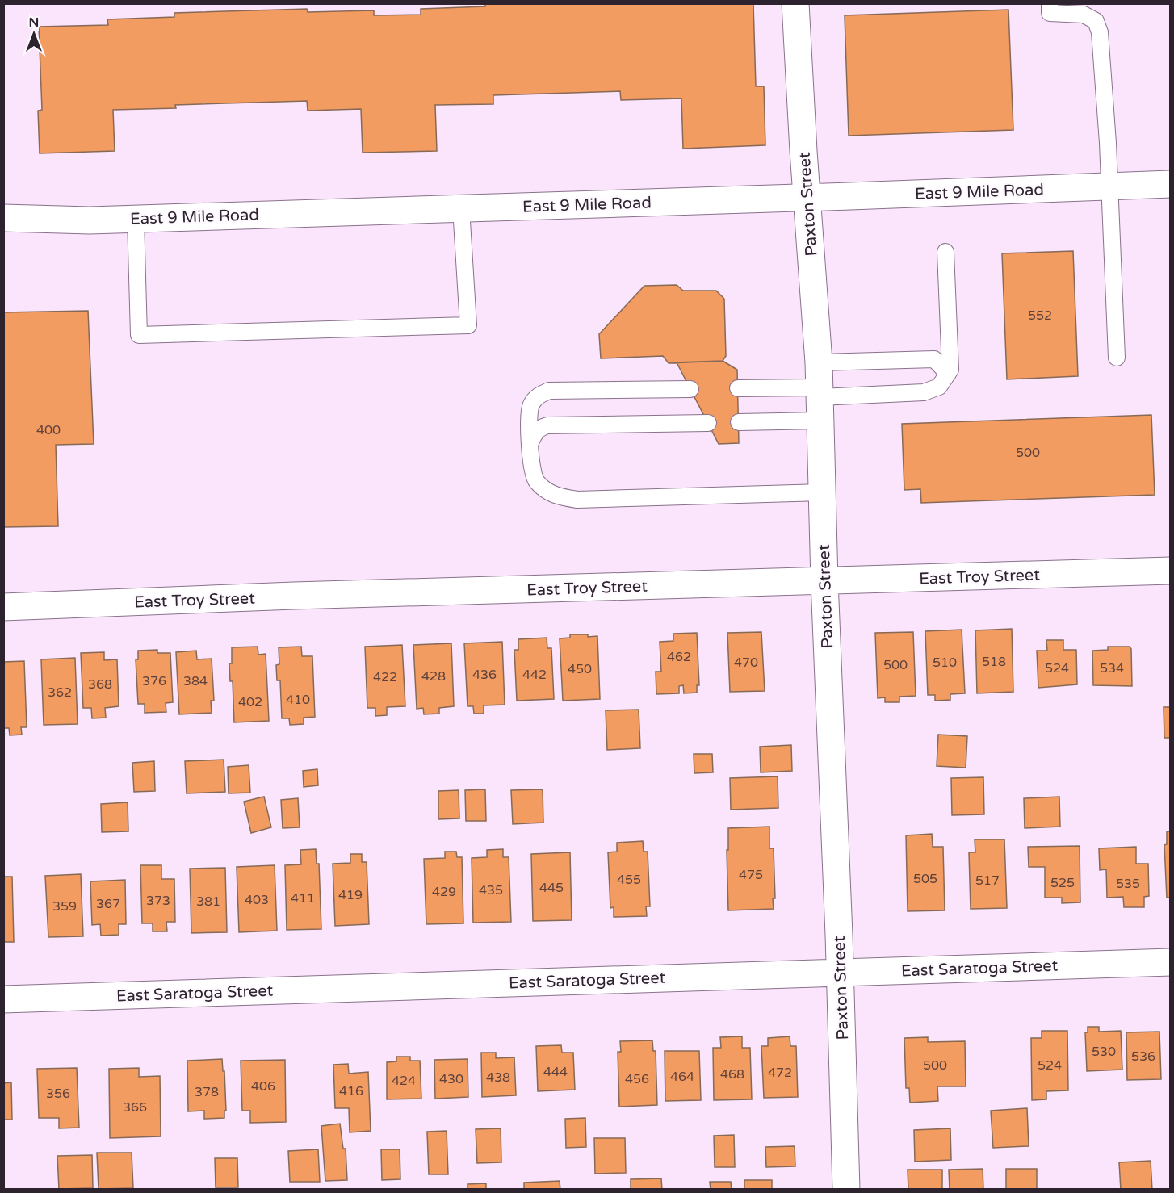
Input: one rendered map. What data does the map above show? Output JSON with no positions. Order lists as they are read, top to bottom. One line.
{"streets":{"street":["East 9 Mile Road","Paxton Street","East Troy Street","East Saratoga Street"]},"crossings":[["East 9 Mile Road","Paxton Street"],["Paxton Street","East Troy Street"],["Paxton Street","East Saratoga Street"]],"house_numbers":["552","400","500","462","518","470","510","500","524","534","450","436","442","428","422","376","384","368","362","410","402","475","505","455","517","525","535","445","435","429","419","411","403","373","381","367","359","530","536","500","524","444","472","468","464","438","430","456","424","406","416","378","356","366"],"north":"top"}
